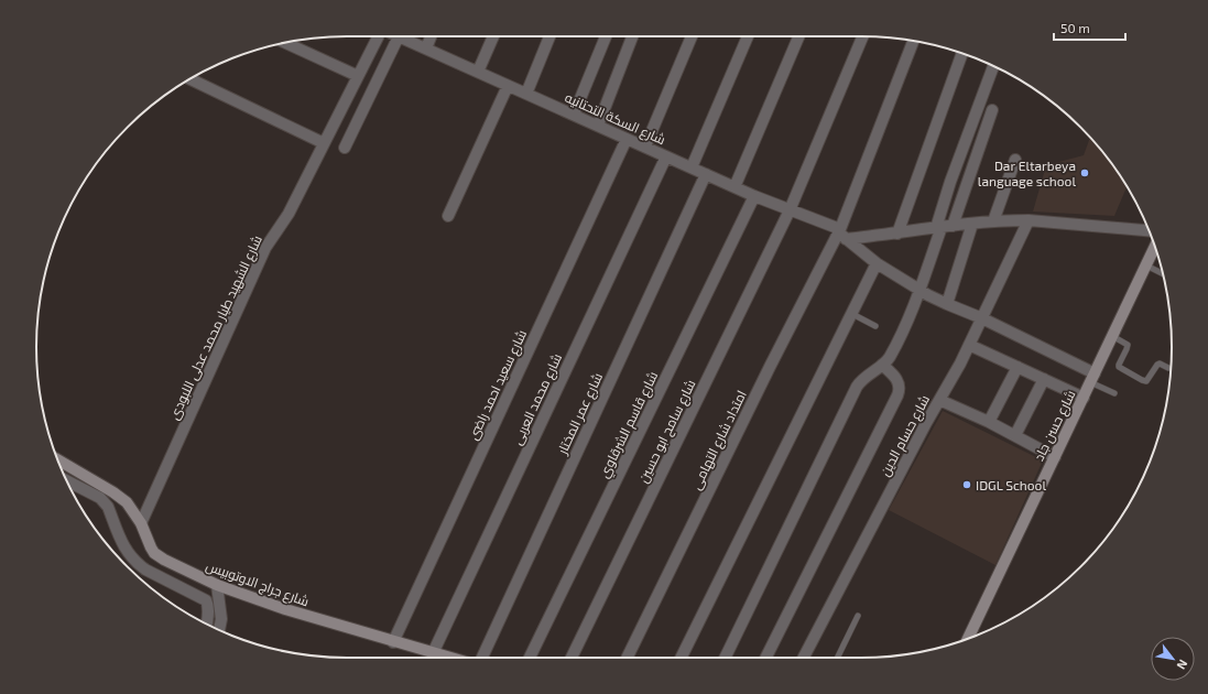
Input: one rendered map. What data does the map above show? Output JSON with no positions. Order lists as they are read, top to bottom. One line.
{"streets":{"street":["شارع السكة التحتانيه","شارع الشهيد طيار محمد عدلى اللبودى","شارع سعيد احمد راضى","شارع محمد العربى","شارع عمر المختار","شارع قاسم الشرقاوي","شارع حسن جاد","شارع سامح ابو حسين","شارع حسام الدين","امتداد شارع التهامى","شارع جراج الاوتوبيس"]},"crossings":[["شارع السكة التحتانيه","شارع سعيد احمد راضى"],["شارع السكة التحتانيه","شارع محمد العربى"],["شارع السكة التحتانيه","شارع عمر المختار"],["شارع السكة التحتانيه","شارع قاسم الشرقاوي"],["شارع السكة التحتانيه","شارع سامح ابو حسين"],["شارع السكة التحتانيه","امتداد شارع التهامى"],["شارع الشهيد طيار محمد عدلى اللبودى","شارع جراج الاوتوبيس"],["شارع سعيد احمد راضى","شارع جراج الاوتوبيس"],["شارع محمد العربى","شارع جراج الاوتوبيس"]],"places":["Dar Eltarbeya language school","IDGL School"],"scale_bar":"50 m","north":"bottom right"}
